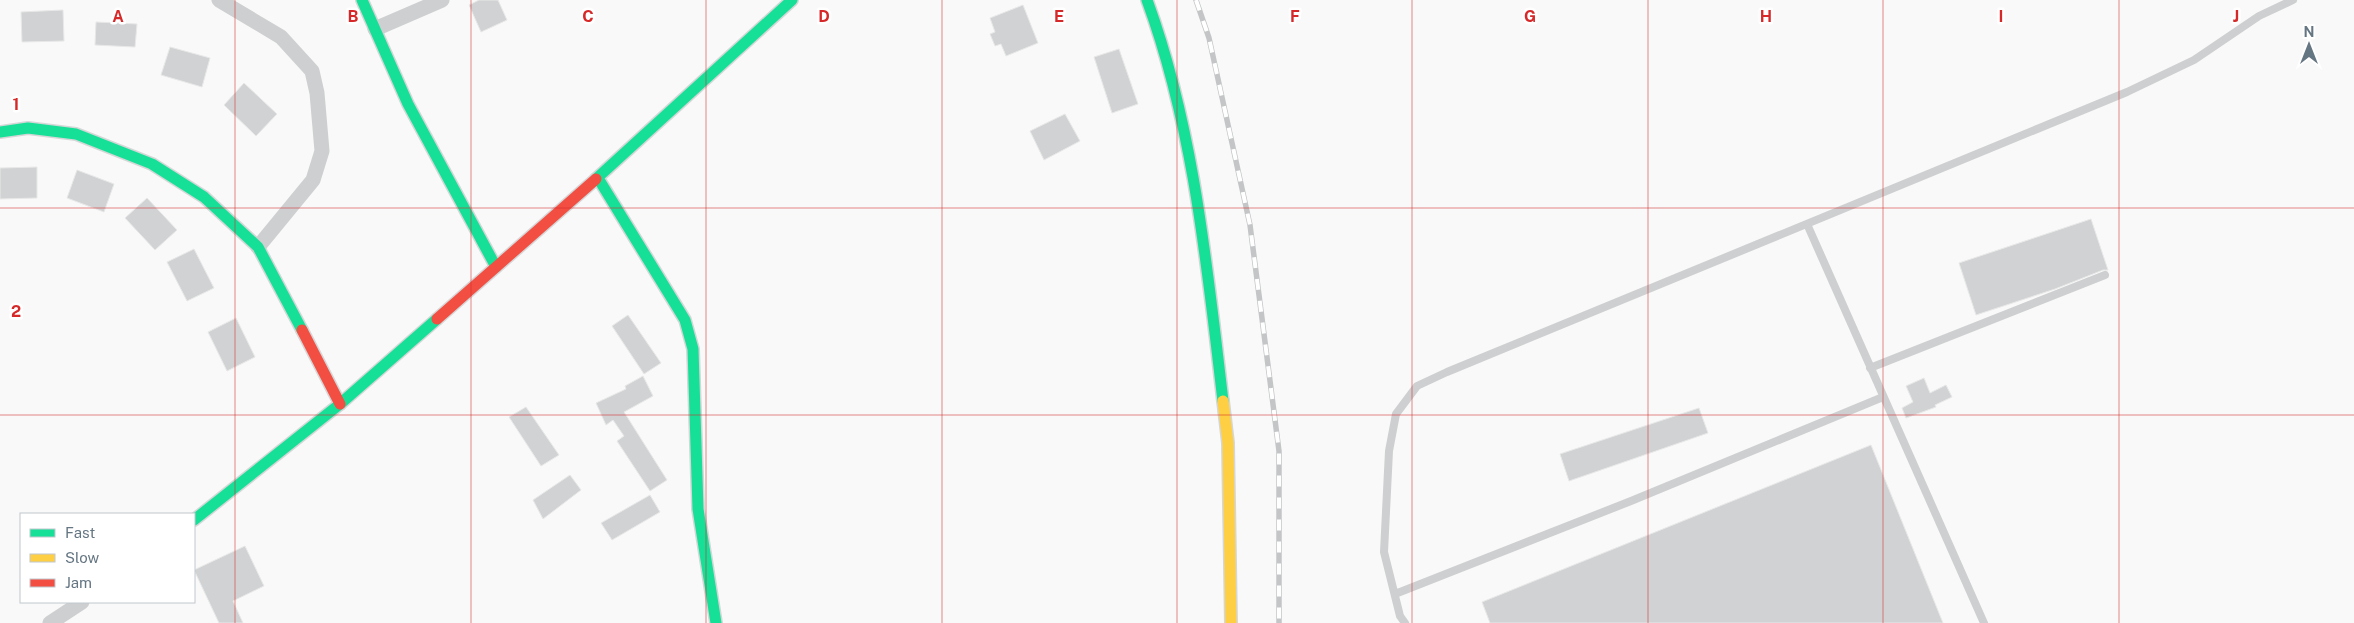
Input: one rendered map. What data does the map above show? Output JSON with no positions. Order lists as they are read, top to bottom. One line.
{"legend":["Fast","Slow","Jam"],"north":"top","grid":{"columns":["A","B","C","D","E","F","G","H","I","J"],"rows":["1","2"]}}
